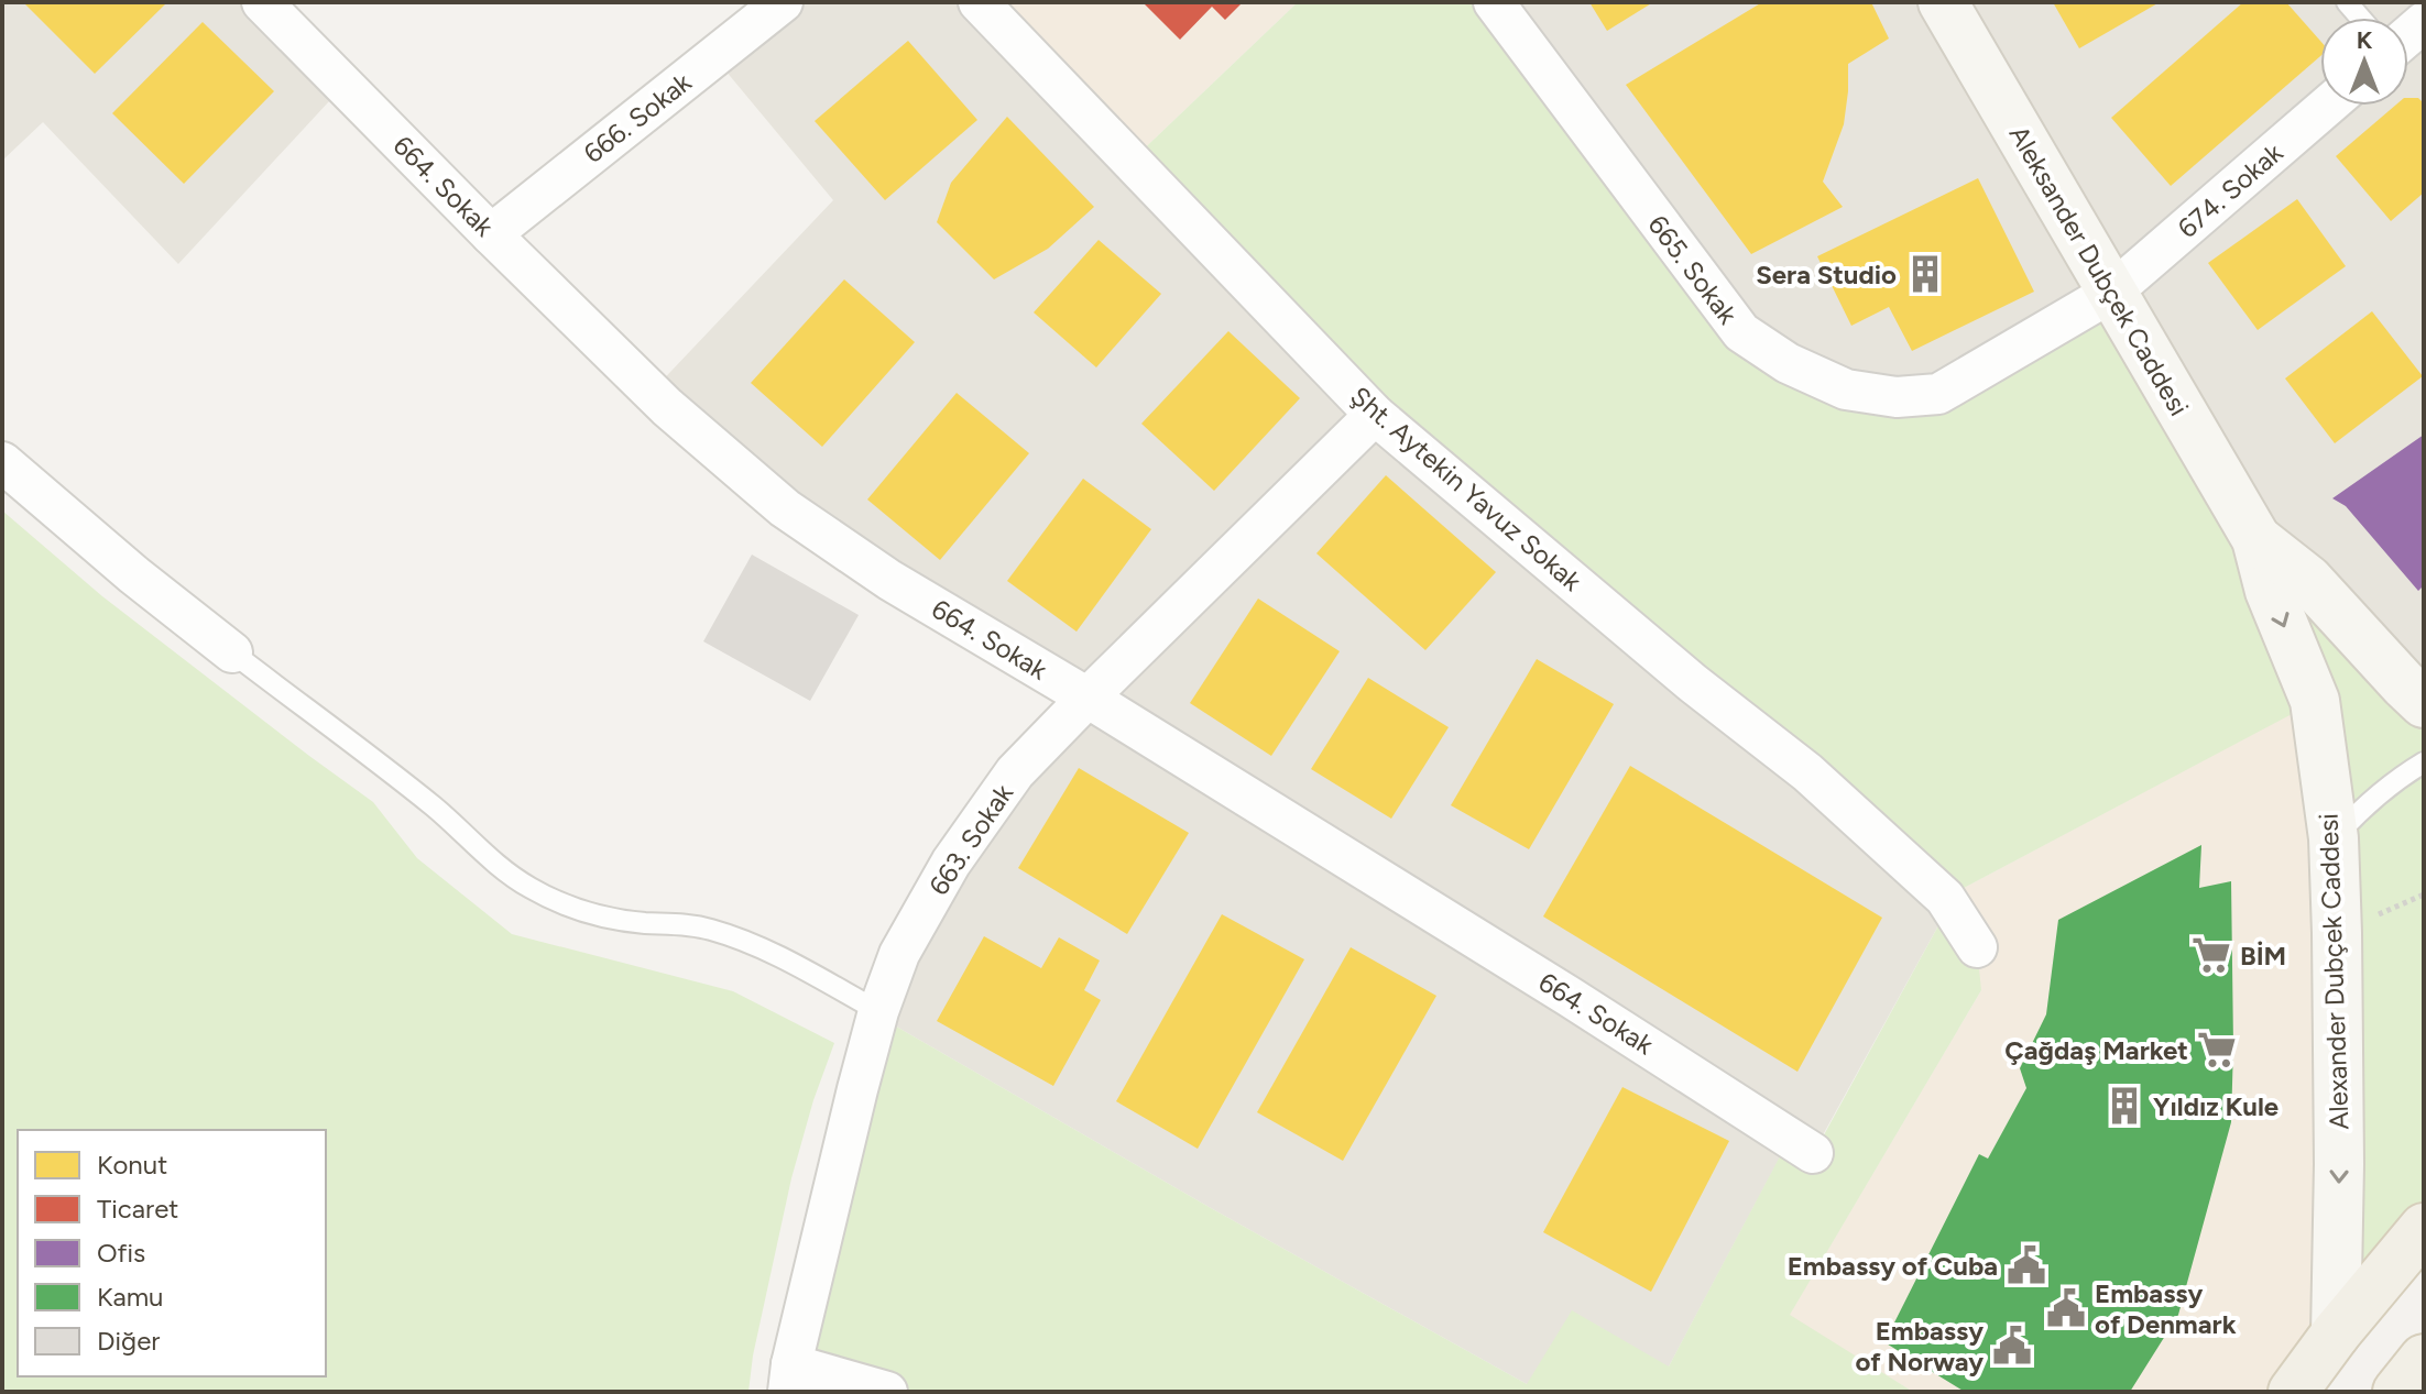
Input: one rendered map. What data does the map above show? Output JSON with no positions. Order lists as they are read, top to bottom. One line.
{"streets":{"main road":["Aleksander Dubçek Caddesi","Alexander Dubçek Caddesi"],"street":["666. Sokak","664. Sokak","674. Sokak","665. Sokak","Şht. Aytekin Yavuz Sokak","663. Sokak"]},"crossings":[["666. Sokak","664. Sokak"],["664. Sokak","663. Sokak"],["674. Sokak","665. Sokak"],["674. Sokak","Aleksander Dubçek Caddesi"],["665. Sokak","Aleksander Dubçek Caddesi"],["Aleksander Dubçek Caddesi","Alexander Dubçek Caddesi"],["Şht. Aytekin Yavuz Sokak","663. Sokak"]],"one_way":["Alexander Dubçek Caddesi"],"places":{"building":["Sera Studio","Yıldız Kule"],"supermarket":["BİM","Çağdaş Market"],"public building":["Embassy of Cuba","Embassy of Denmark","Embassy of Norway"]},"legend":["Konut","Ticaret","Ofis","Kamu","Diğer"],"north":"top"}
